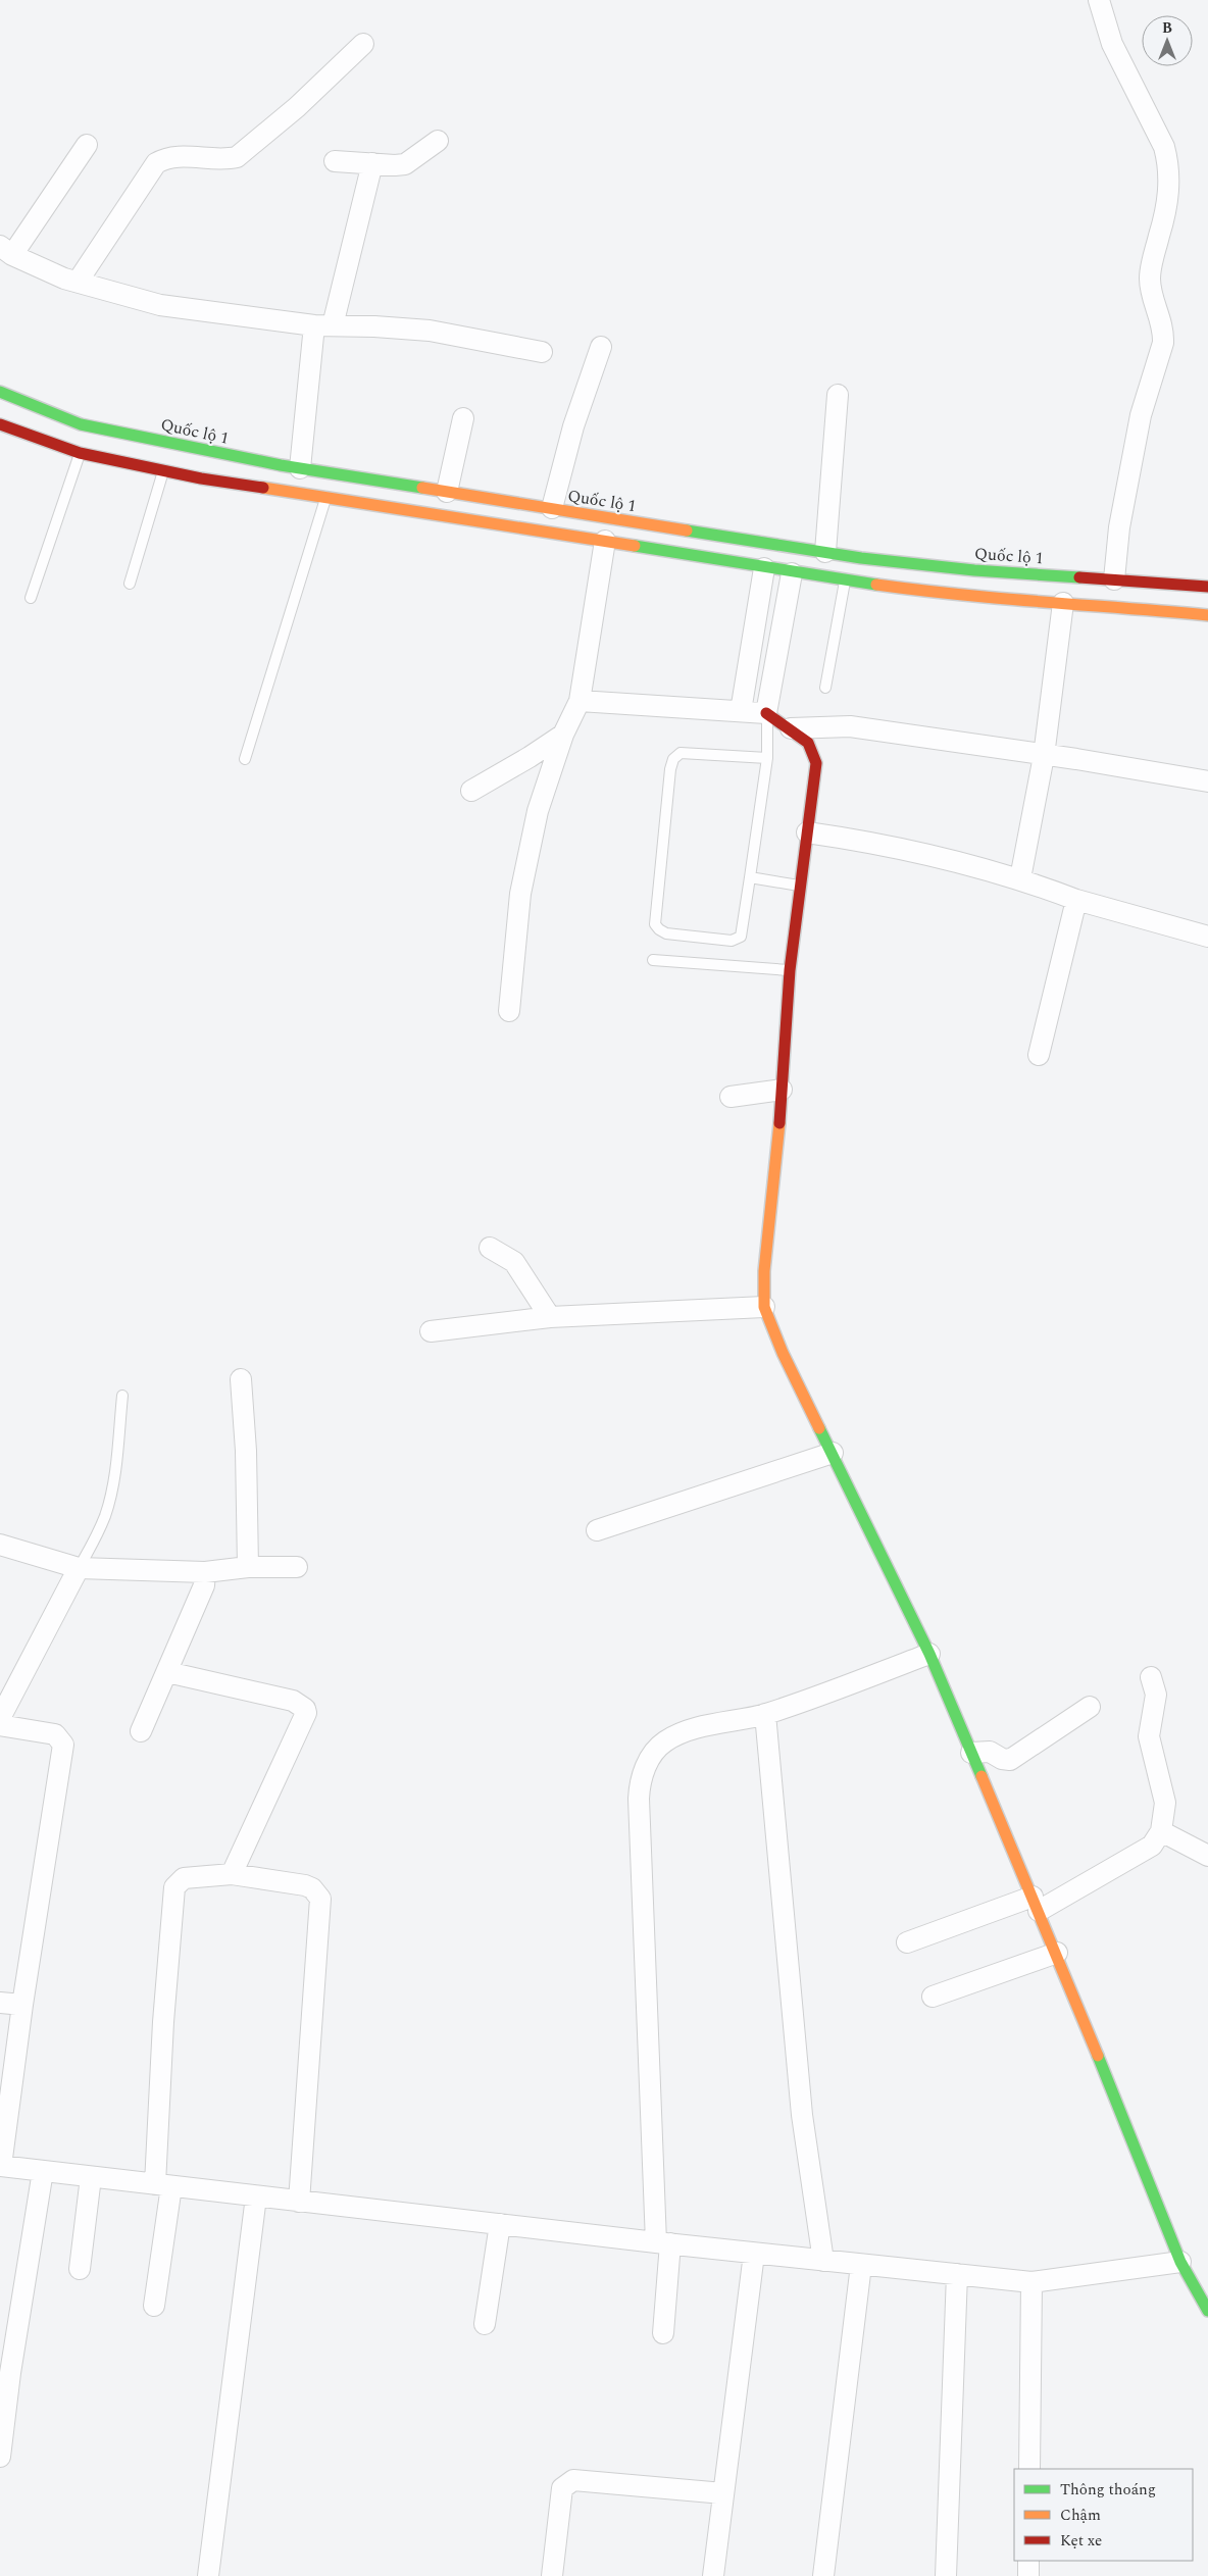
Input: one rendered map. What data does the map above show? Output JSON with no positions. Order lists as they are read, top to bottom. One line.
{"streets":{"main road":["Quốc lộ 1"]},"legend":["Thông thoáng","Chậm","Kẹt xe"],"north":"top"}
